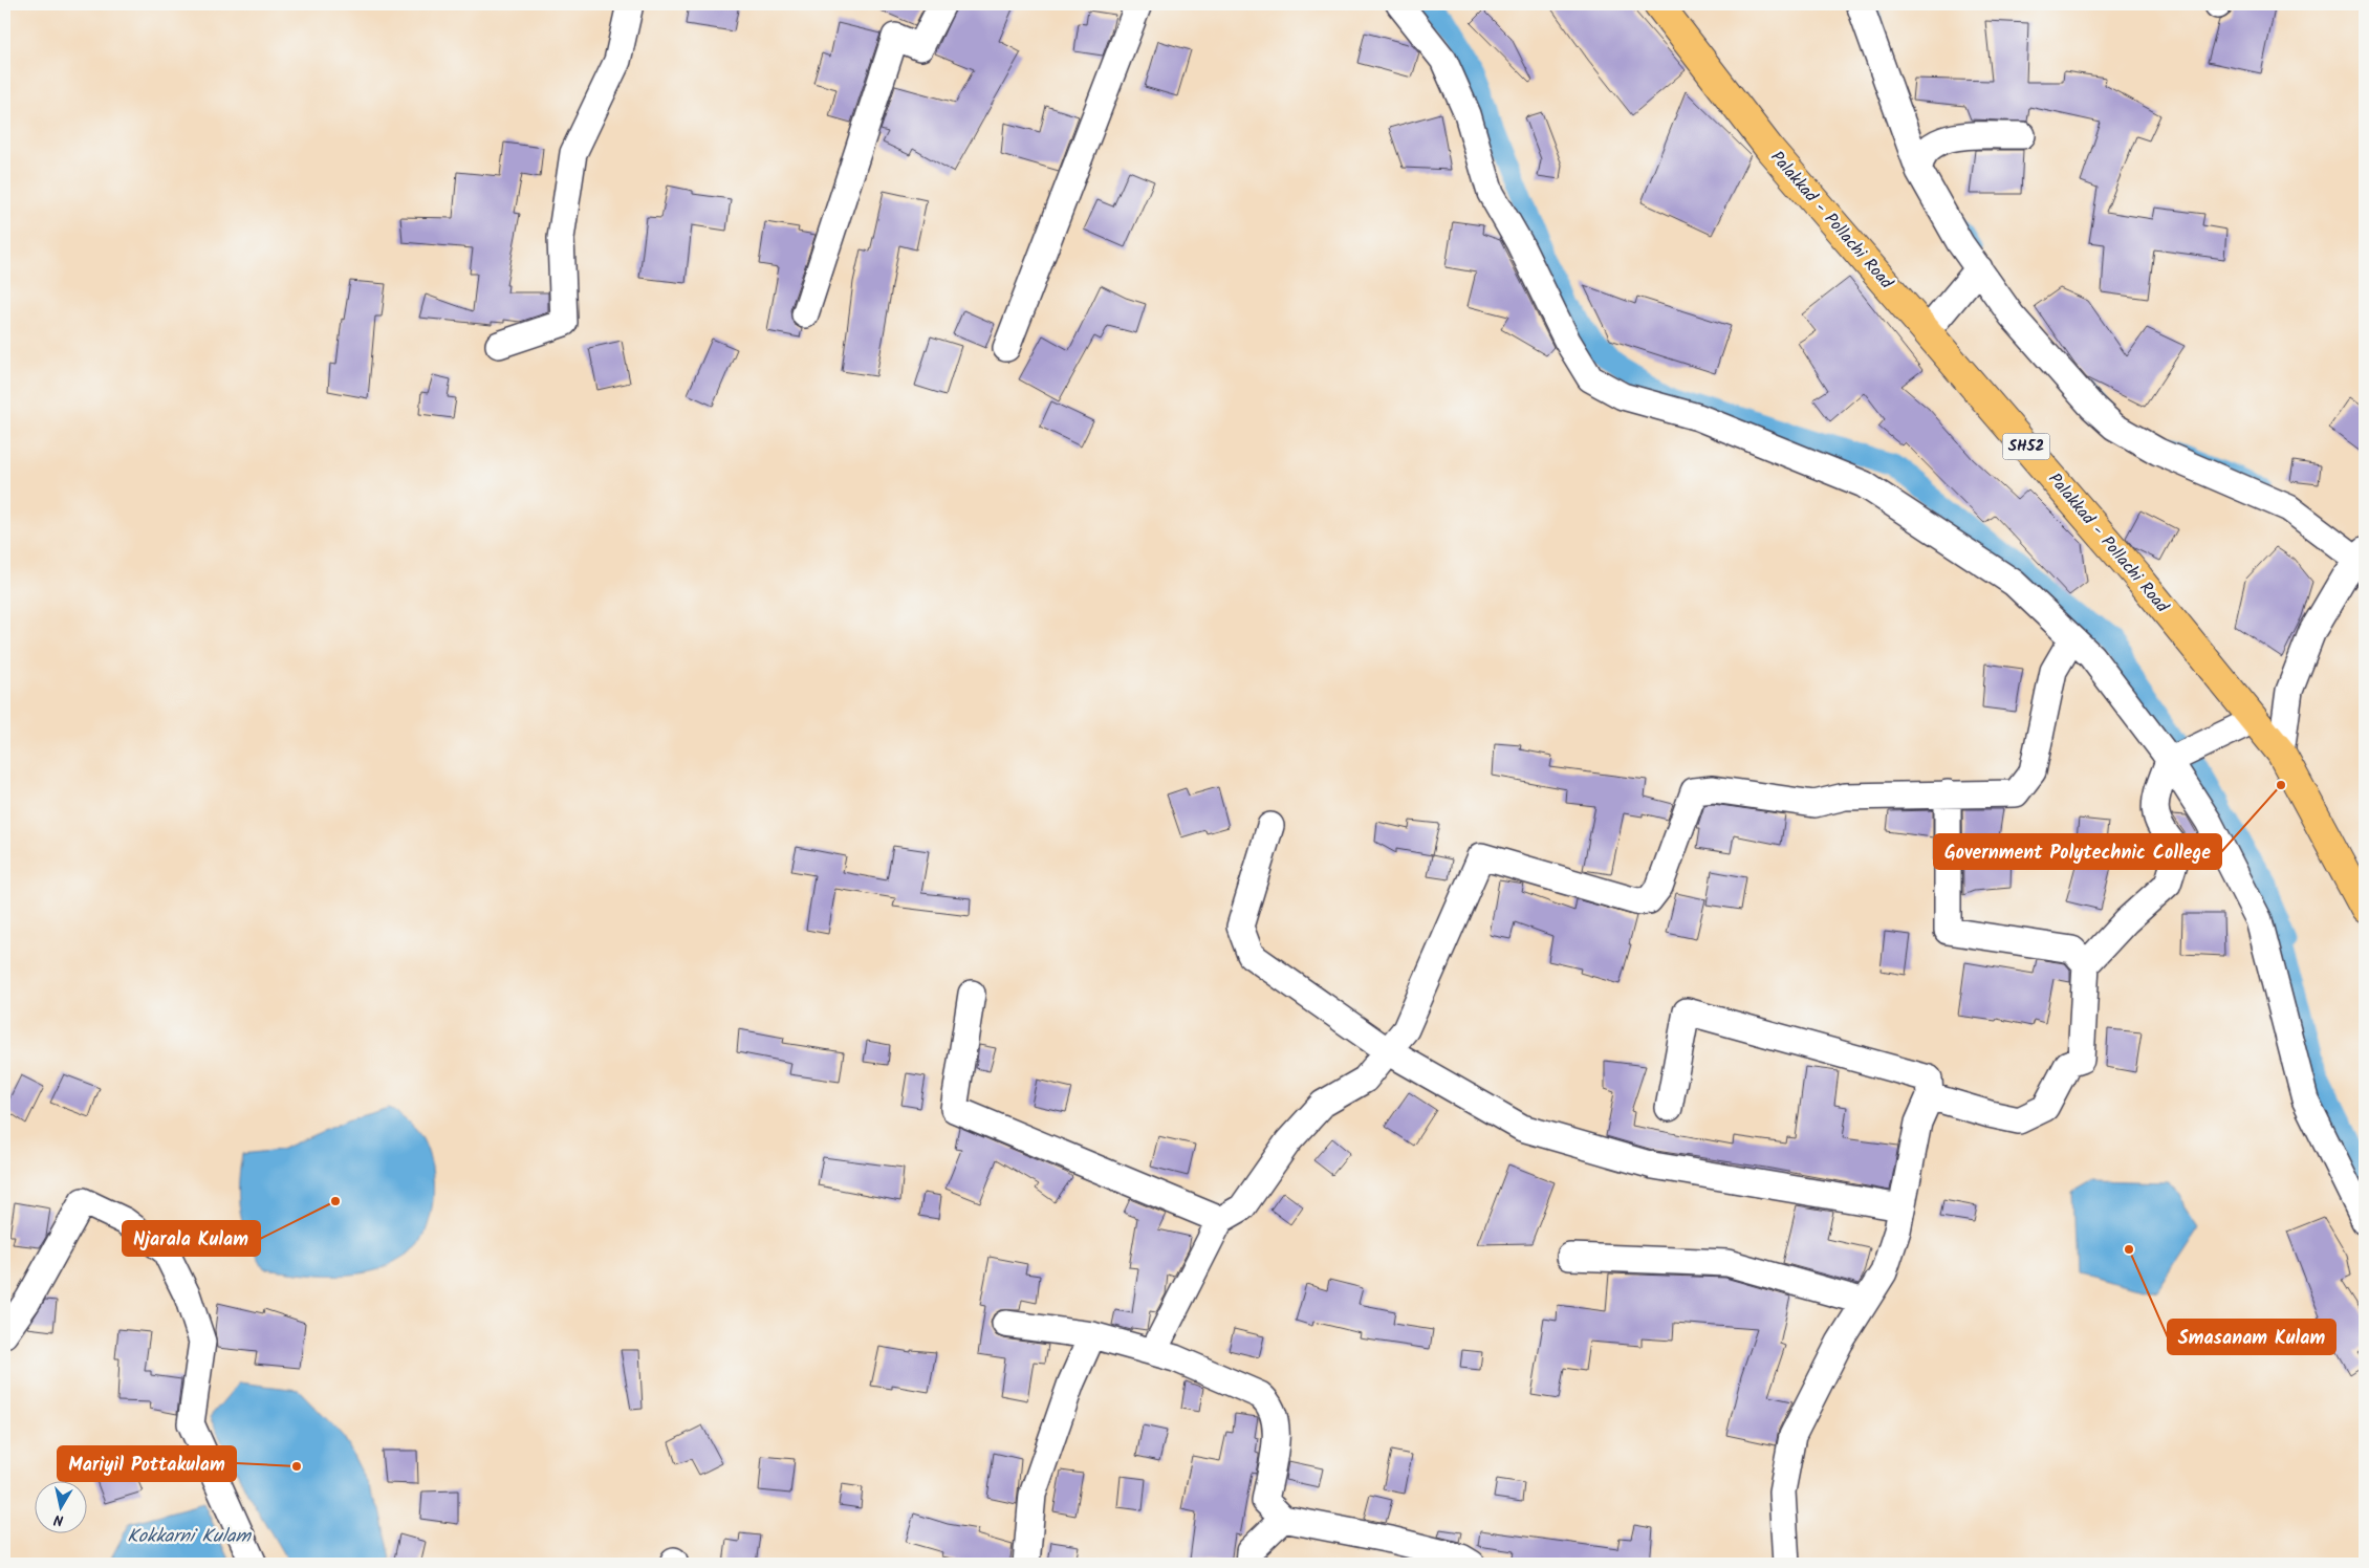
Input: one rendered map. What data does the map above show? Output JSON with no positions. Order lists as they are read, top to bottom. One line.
{"streets":{"main road":["Palakkad - Pollachi Road","SH52"]},"water":["Kokkarni Kulam"],"places":["Government Polytechnic College","Njarala Kulam","Smasanam Kulam","Mariyil Pottakulam"],"north":"bottom"}
